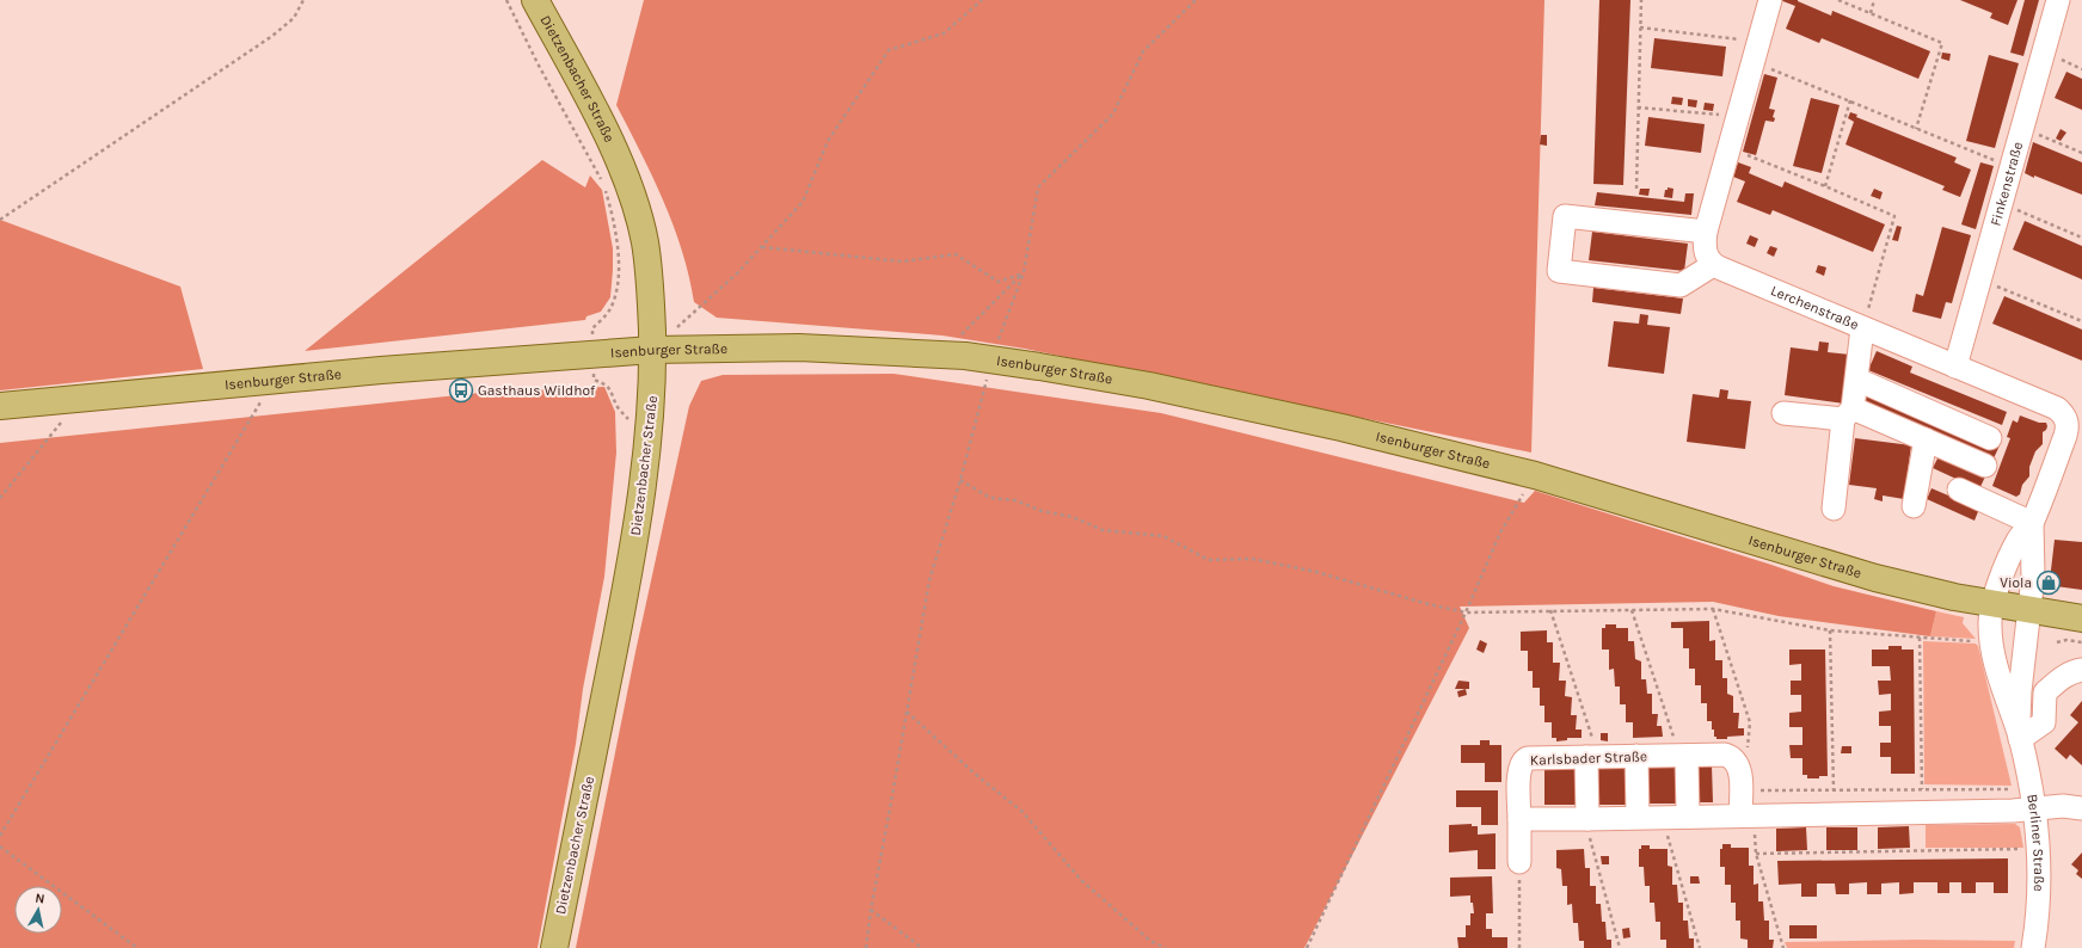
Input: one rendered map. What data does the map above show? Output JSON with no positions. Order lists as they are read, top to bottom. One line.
{"streets":{"main road":["Dietzenbacher Straße","Isenburger Straße"],"street":["Finkenstraße","Lerchenstraße","Karlsbader Straße","Berliner Straße"]},"crossings":[["Dietzenbacher Straße","Isenburger Straße"],["Finkenstraße","Lerchenstraße"],["Lerchenstraße","Isenburger Straße"],["Lerchenstraße","Berliner Straße"],["Isenburger Straße","Berliner Straße"]],"places":{"bus stop":["Gasthaus Wildhof"],"shop":["Viola"]},"north":"top"}
